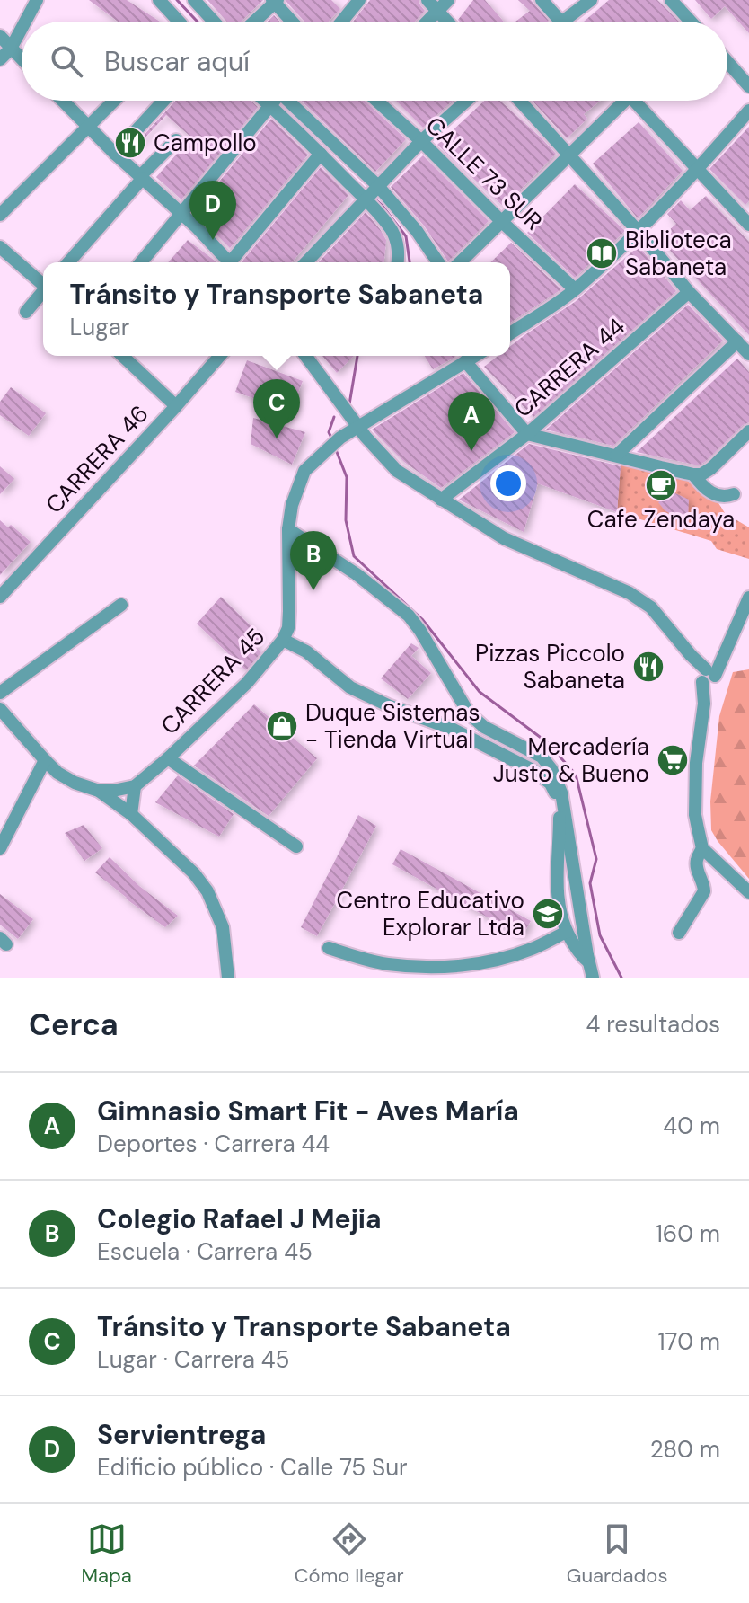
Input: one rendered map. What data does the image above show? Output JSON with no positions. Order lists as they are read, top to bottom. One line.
{"streets":{"street":["CALLE 73 SUR","CARRERA 44","CARRERA 46","CARRERA 45"]},"places":{"restaurant":["Campollo","Pizzas Piccolo Sabaneta"],"library":["Biblioteca Sabaneta"],"cafe":["Cafe Zendaya"],"shop":["Duque Sistemas - Tienda Virtual"],"supermarket":["Mercadería Justo & Bueno"],"school or university":["Centro Educativo Explorar Ltda"]},"page":{"search":"Buscar aquí","pins":["D","C","A","B"],"popup":["Tránsito y Transporte Sabaneta","Lugar"],"heading":["Cerca","4 resultados"],"list":[{"mark":"A","name":"Gimnasio Smart Fit - Aves María","note":"Deportes · Carrera 44","value":"40 m"},{"mark":"B","name":"Colegio Rafael J Mejia","note":"Escuela · Carrera 45","value":"160 m"},{"mark":"C","name":"Tránsito y Transporte Sabaneta","note":"Lugar · Carrera 45","value":"170 m"},{"mark":"D","name":"Servientrega","note":"Edificio público · Calle 75 Sur","value":"280 m"}],"nav":["Mapa","Cómo llegar","Guardados"]}}
